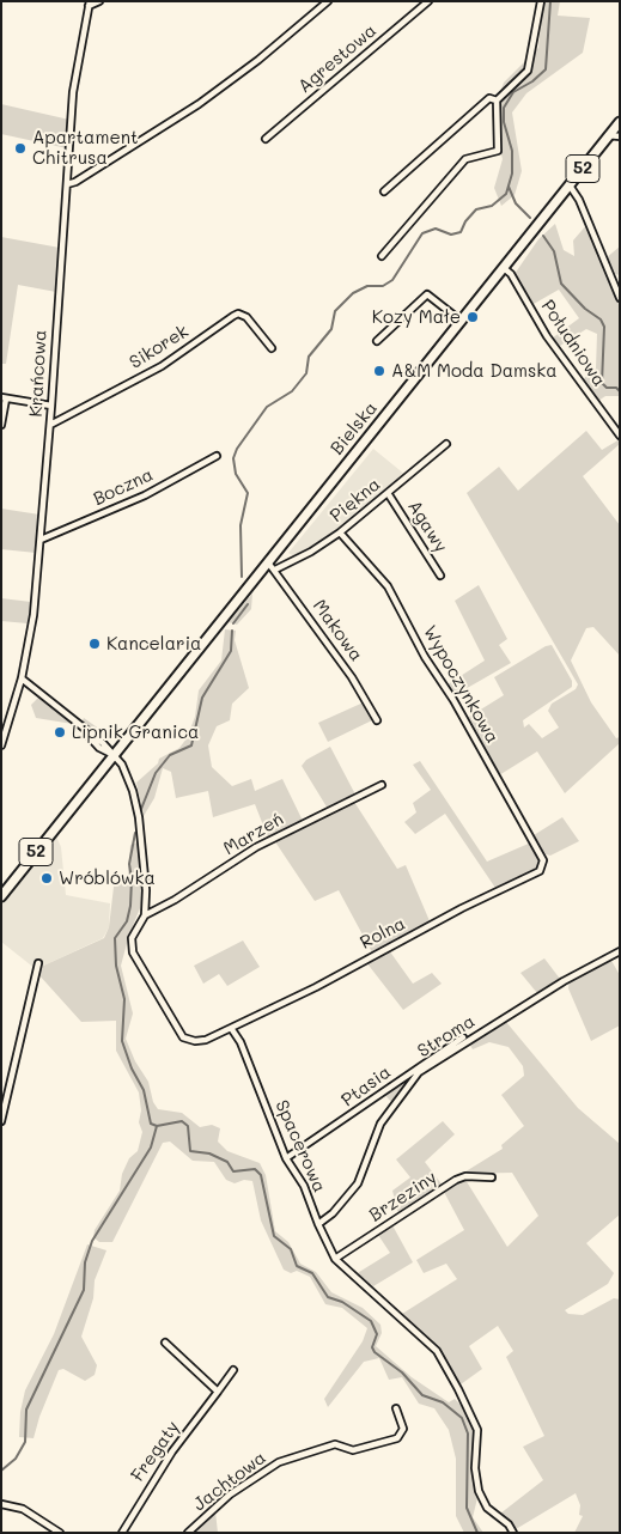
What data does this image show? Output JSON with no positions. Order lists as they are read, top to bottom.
{
  "streets": {
    "main road": ["52", "Bielska"],
    "street": [
      "Agrestowa",
      "Południowa",
      "Sikorek",
      "Krańcowa",
      "Boczna",
      "Piękna",
      "Agawy",
      "Makowa",
      "Wypoczynkowa",
      "Marzeń",
      "Rolna",
      "Stroma",
      "Ptasia",
      "Spacerowa",
      "Brzeziny",
      "Fregaty",
      "Jachtowa"
    ]
  },
  "crossings": [
    ["52", "Bielska"],
    ["Południowa", "Bielska"],
    ["Sikorek", "Krańcowa"],
    ["Krańcowa", "Boczna"],
    ["Bielska", "Makowa"],
    ["Piękna", "Agawy"],
    ["Piękna", "Makowa"],
    ["Piękna", "Wypoczynkowa"],
    ["Wypoczynkowa", "Rolna"],
    ["Rolna", "Spacerowa"],
    ["Stroma", "Spacerowa"],
    ["Ptasia", "Spacerowa"],
    ["Spacerowa", "Brzeziny"]
  ],
  "places": [
    "Apartament Chitrusa",
    "Kozy Małe",
    "A&M Moda Damska",
    "Kancelaria",
    "Lipnik Granica",
    "Wróblówka"
  ]
}
